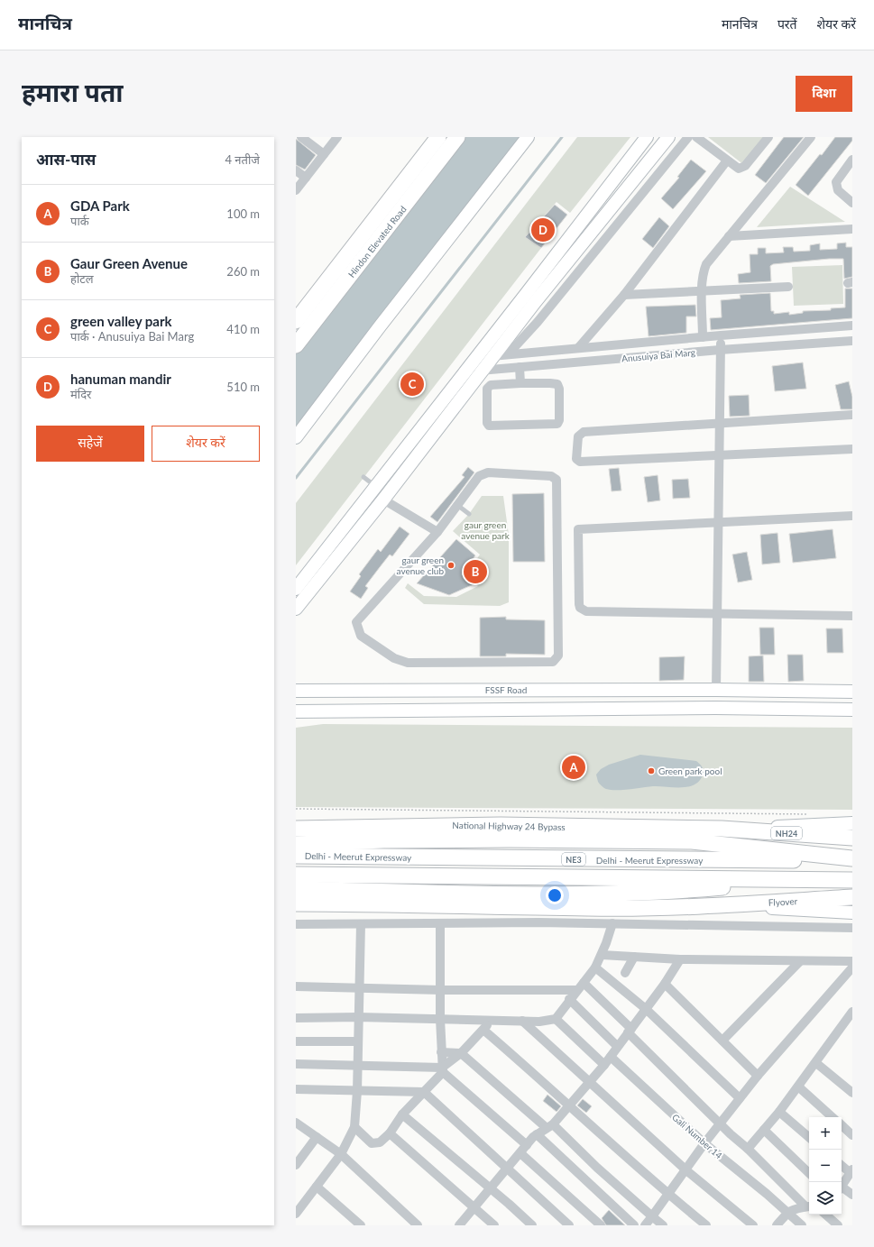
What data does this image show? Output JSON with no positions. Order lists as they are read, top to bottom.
{
  "streets": {
    "highway": [
      "Hindon Elevated Road",
      "National Highway 24 Bypass",
      "NH24",
      "Delhi - Meerut Expressway",
      "NE3",
      "Flyover"
    ],
    "street": ["Anusuiya Bai Marg", "FSSF Road", "Gali Number 14"]
  },
  "crossings": [
    ["National Highway 24 Bypass", "NH24"]
  ],
  "parks": ["gaur green avenue park"],
  "places": ["gaur green avenue club", "Green park pool"],
  "page": {
    "header": "मानचित्र",
    "nav": ["मानचित्र", "परतें", "शेयर करें"],
    "buttons": [
      "दिशा",
      ["सहेजें", "शेयर करें"]
    ],
    "title": "हमारा पता",
    "heading": ["आस-पास", "4 नतीजे"],
    "list": [
      {
        "mark": "A",
        "name": "GDA Park",
        "note": "पार्क",
        "value": "100 m"
      },
      {
        "mark": "B",
        "name": "Gaur Green Avenue",
        "note": "होटल",
        "value": "260 m"
      },
      {
        "mark": "C",
        "name": "green valley park",
        "note": "पार्क · Anusuiya Bai Marg",
        "value": "410 m"
      },
      {
        "mark": "D",
        "name": "hanuman mandir",
        "note": "मंदिर",
        "value": "510 m"
      }
    ],
    "pins": [
      "D",
      "C",
      "B",
      "A"
    ],
    "map_buttons": ["+", "−"]
  }
}
